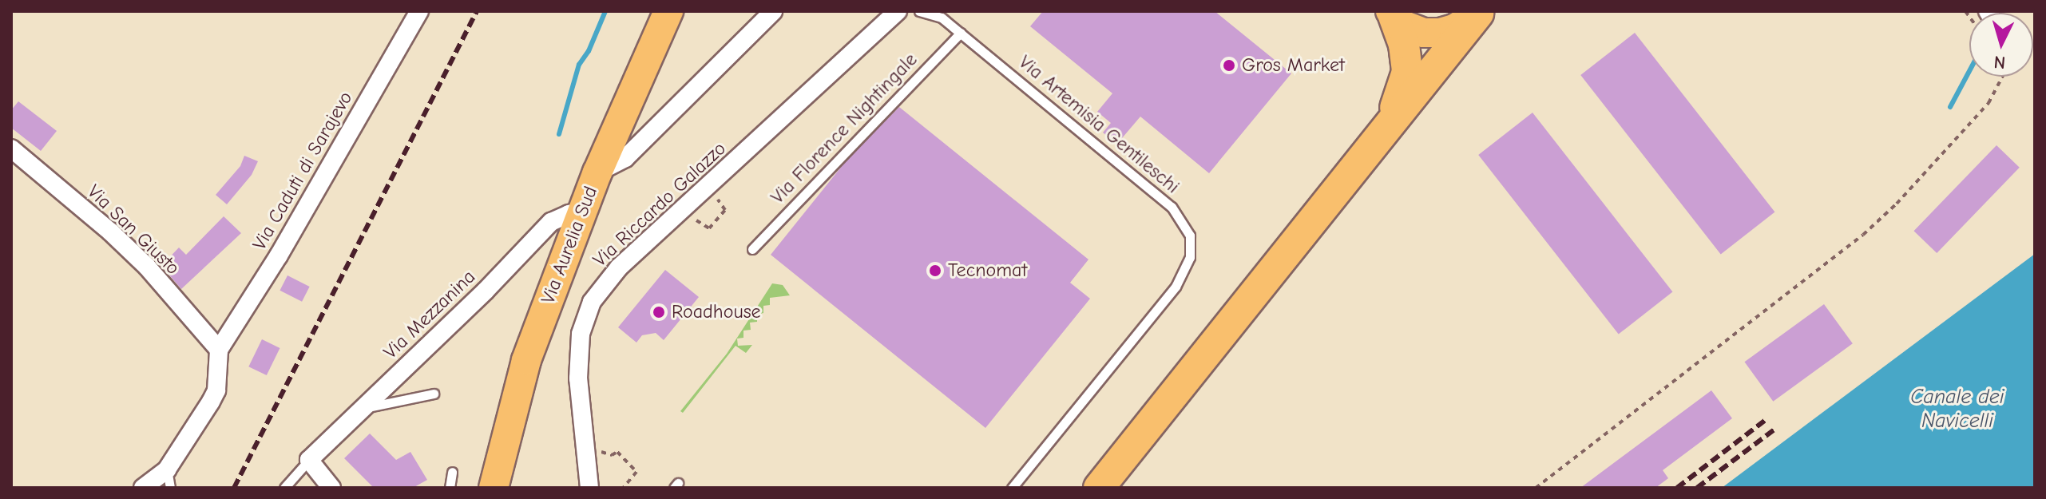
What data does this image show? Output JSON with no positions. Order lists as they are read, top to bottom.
{
  "streets": {
    "main road": ["Via Aurelia Sud"],
    "street": [
      "Via Caduti di Sarajevo",
      "Via Riccardo Galazzo",
      "Via San Giusto",
      "Via Mezzanina"
    ],
    "lane": ["Via Artemisia Gentileschi", "Via Florence Nightingale"]
  },
  "crossings": [
    ["Via Artemisia Gentileschi", "Via Florence Nightingale"],
    ["Via Caduti di Sarajevo", "Via San Giusto"],
    ["Via Aurelia Sud", "Via Mezzanina"]
  ],
  "water": ["Canale dei Navicelli"],
  "places": ["Gros Market", "Tecnomat", "Roadhouse"],
  "north": "bottom"
}
